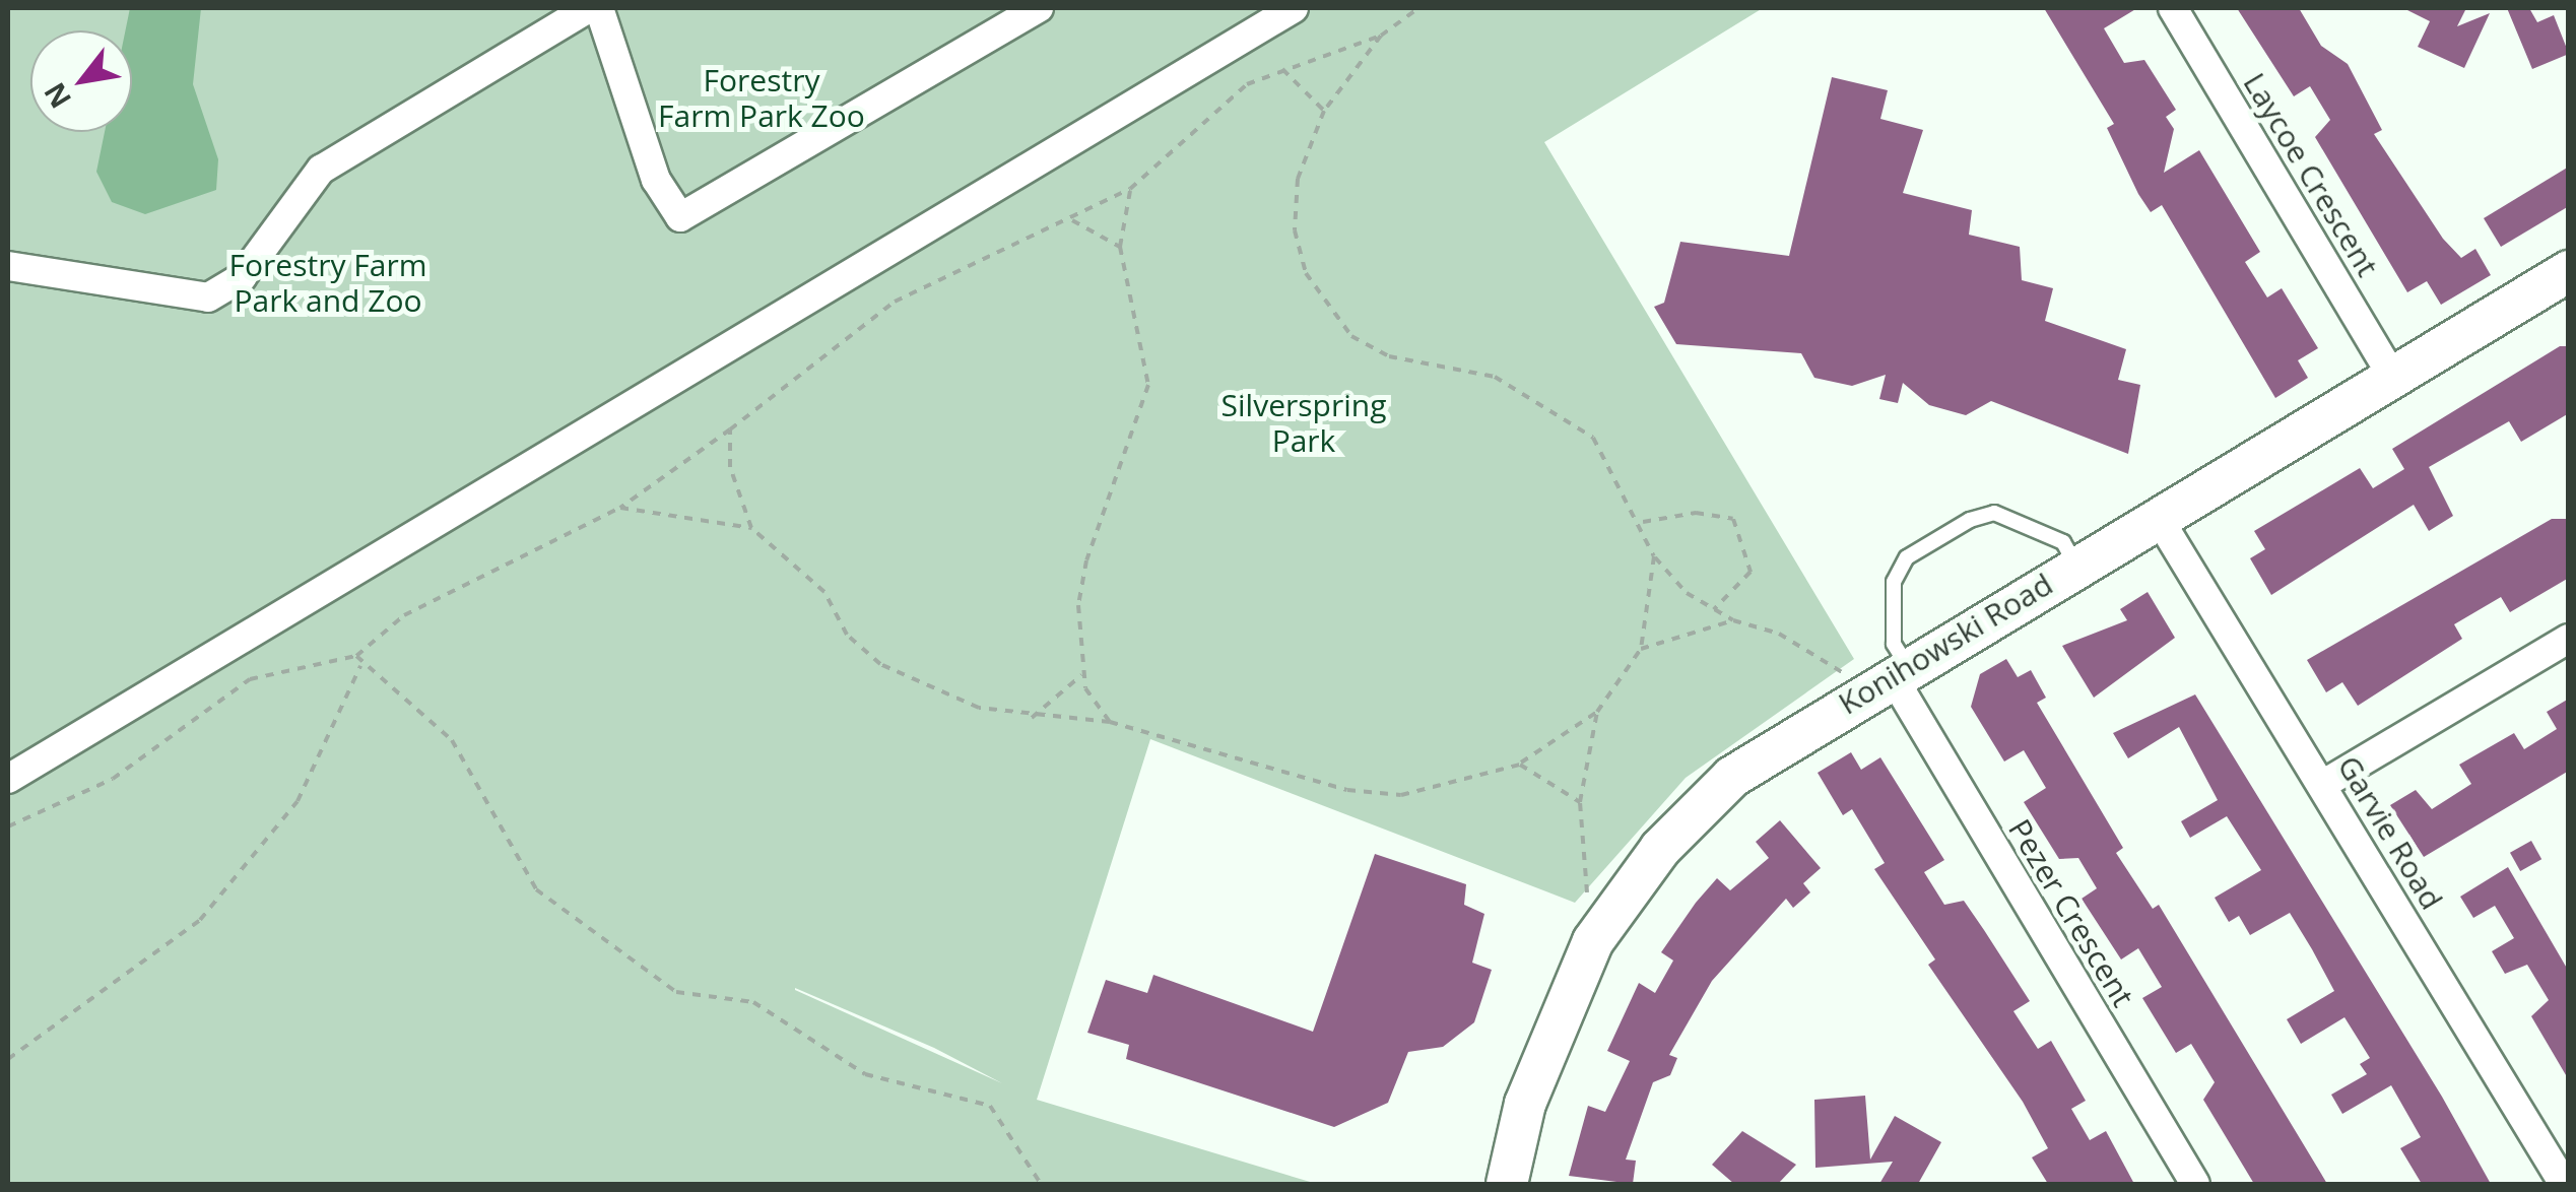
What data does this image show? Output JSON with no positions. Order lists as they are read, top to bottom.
{
  "streets": {
    "street": [
      "Laycoe Crescent",
      "Konihowski Road",
      "Garvie Road",
      "Pezer Crescent"
    ]
  },
  "crossings": [
    ["Laycoe Crescent", "Konihowski Road"],
    ["Konihowski Road", "Garvie Road"],
    ["Konihowski Road", "Pezer Crescent"]
  ],
  "parks": ["Forestry Farm Park Zoo", "Forestry Farm Park and Zoo", "Silverspring Park"],
  "north": "bottom left"
}
